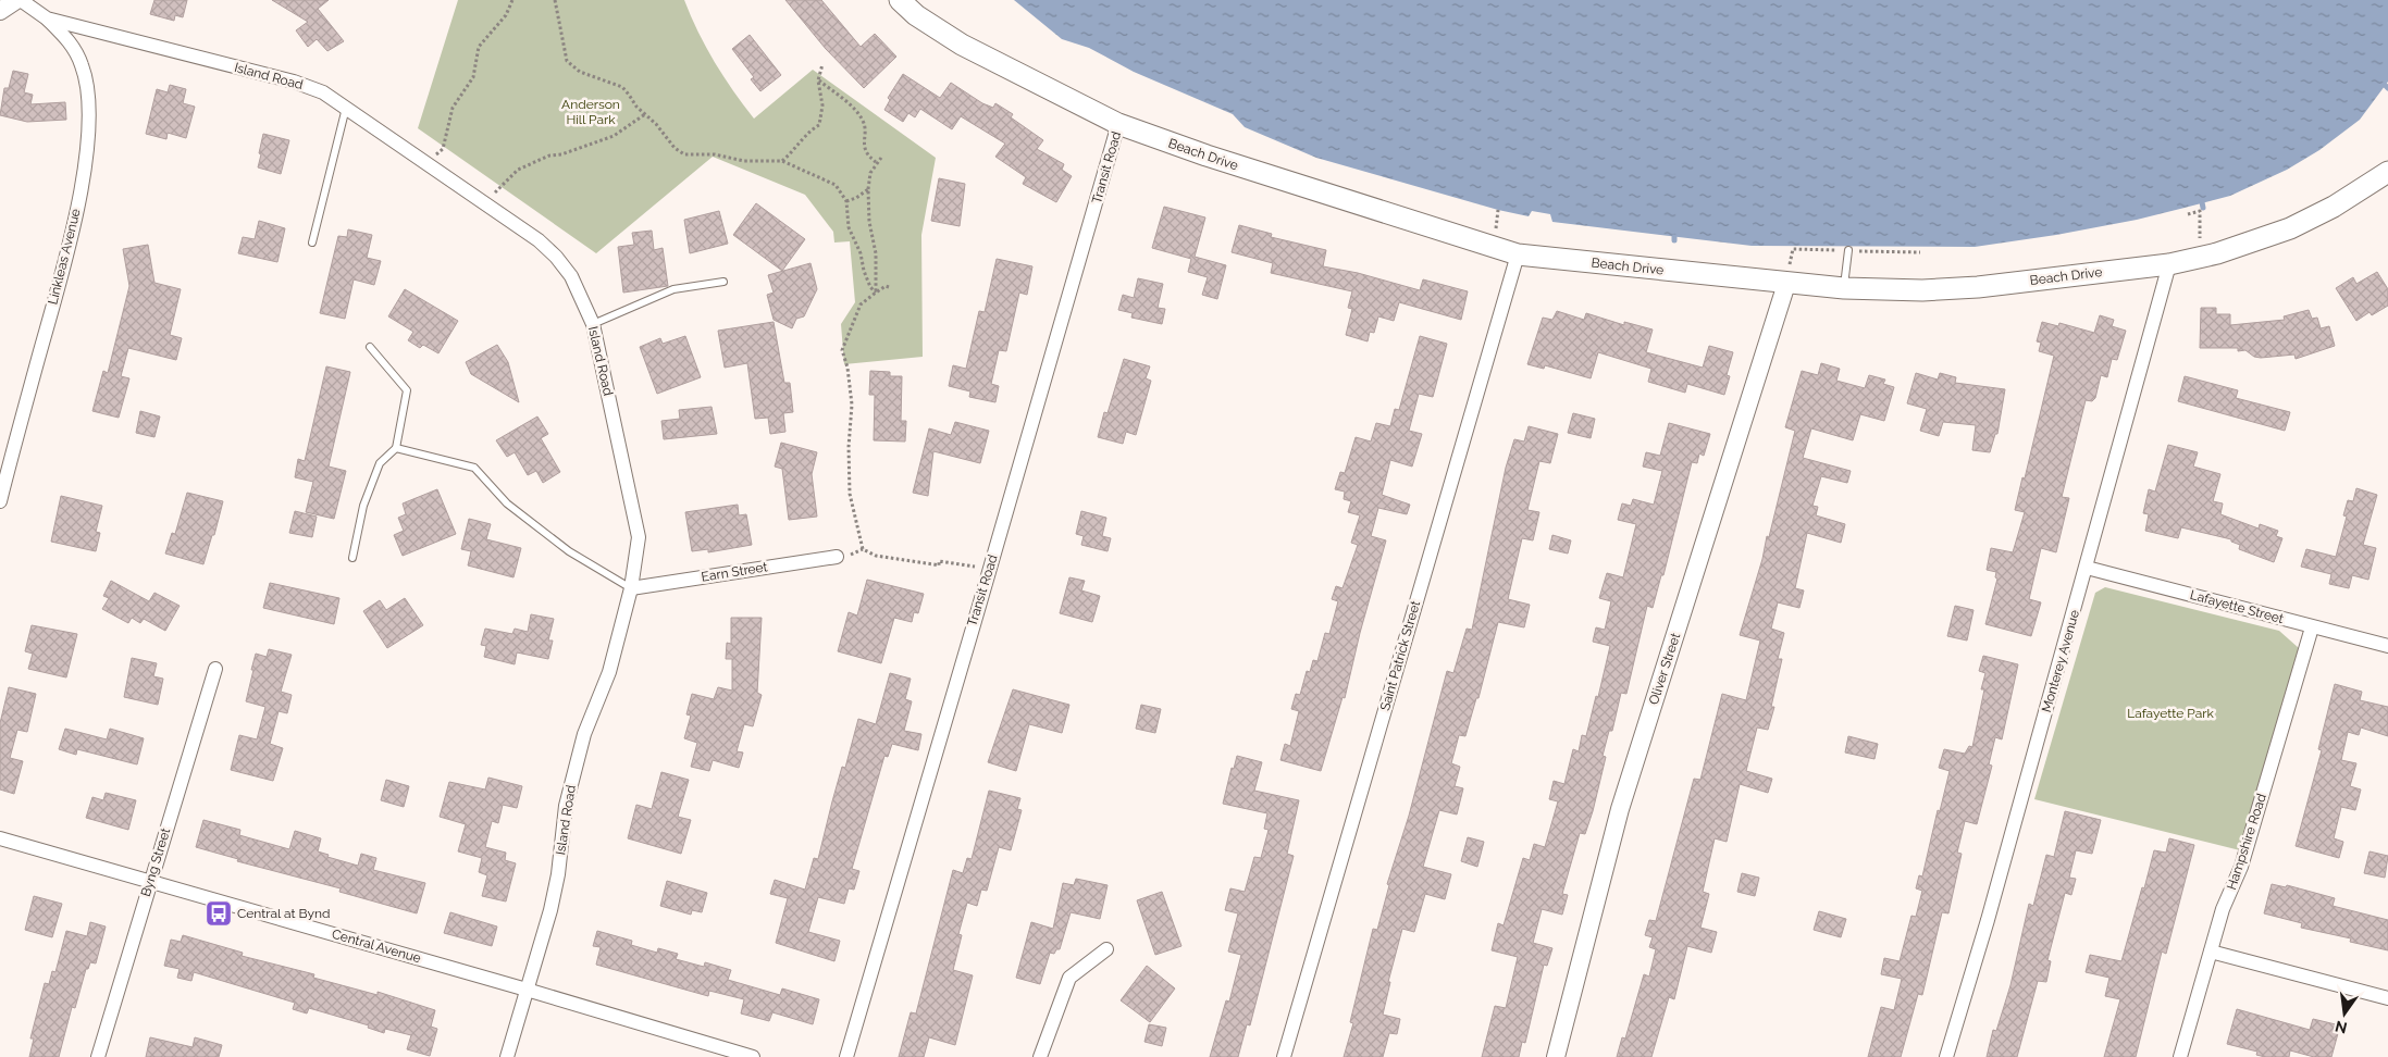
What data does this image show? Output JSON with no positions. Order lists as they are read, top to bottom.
{
  "streets": {
    "main road": ["Beach Drive"],
    "street": [
      "Island Road",
      "Transit Road",
      "Linkleas Avenue",
      "Earn Street",
      "Lafayette Street",
      "Saint Patrick Street",
      "Monterey Avenue",
      "Oliver Street",
      "Hampshire Road",
      "Byng Street",
      "Central Avenue"
    ]
  },
  "crossings": [
    ["Island Road", "Linkleas Avenue"],
    ["Island Road", "Earn Street"],
    ["Island Road", "Central Avenue"],
    ["Beach Drive", "Transit Road"],
    ["Beach Drive", "Saint Patrick Street"],
    ["Beach Drive", "Monterey Avenue"],
    ["Beach Drive", "Oliver Street"],
    ["Lafayette Street", "Monterey Avenue"],
    ["Lafayette Street", "Hampshire Road"],
    ["Byng Street", "Central Avenue"]
  ],
  "parks": ["Anderson Hill Park", "Lafayette Park"],
  "places": {
    "bus stop": ["Central at Bynd"]
  },
  "north": "bottom"
}
